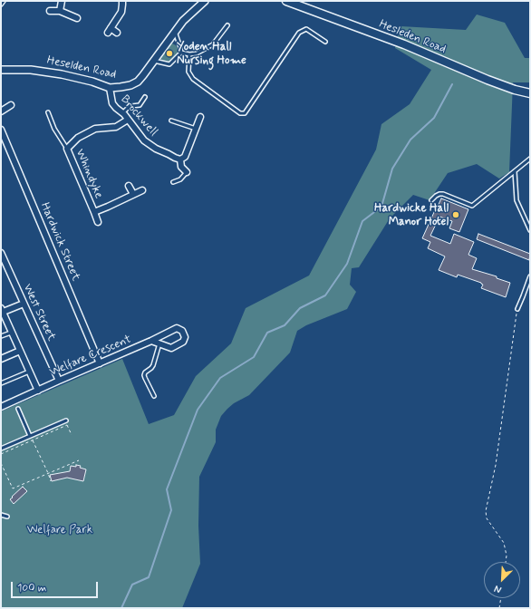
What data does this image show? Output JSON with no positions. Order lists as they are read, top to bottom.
{
  "streets": {
    "main road": ["Hesleden Road"],
    "street": [
      "Heselden Road",
      "Brockwell",
      "Whindyke",
      "Hardwick Street",
      "West Street",
      "Welfare Crescent"
    ]
  },
  "crossings": [
    ["Heselden Road", "Brockwell"],
    ["Brockwell", "Whindyke"],
    ["Hardwick Street", "Welfare Crescent"],
    ["West Street", "Welfare Crescent"]
  ],
  "parks": ["Welfare Park"],
  "places": ["Yoden Hall Nursing Home", "Hardwicke Hall Manor Hotel"],
  "scale_bar": "100 m",
  "north": "bottom left"
}
